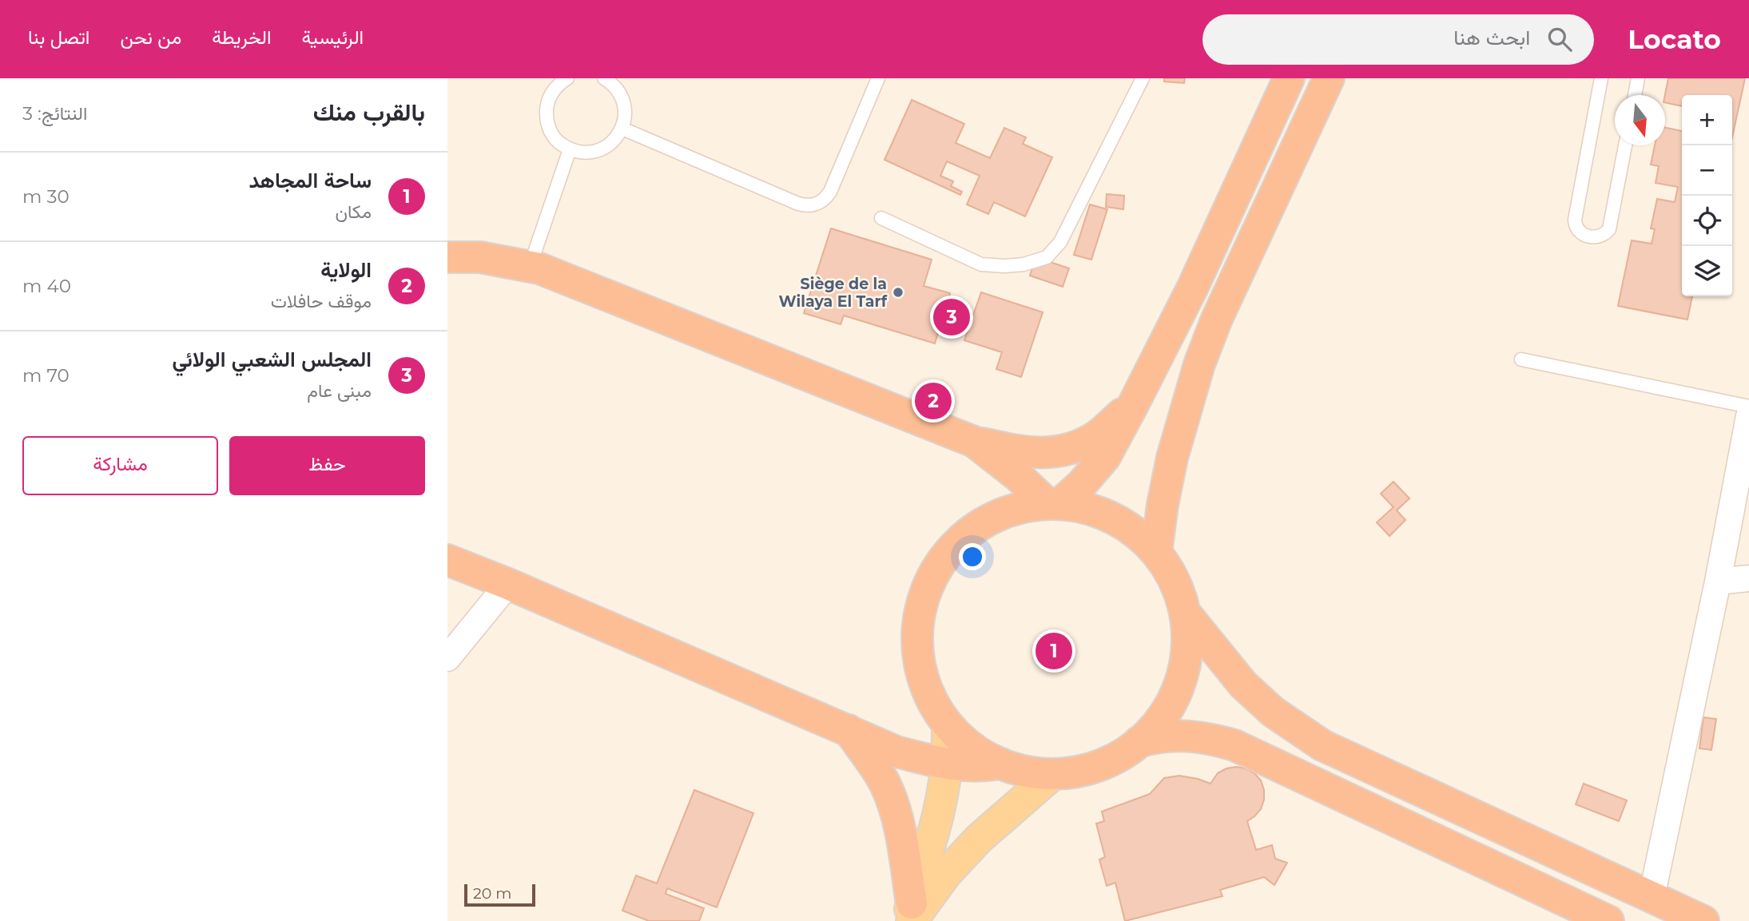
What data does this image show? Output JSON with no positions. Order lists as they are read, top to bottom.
{
  "places": ["Siège de la Wilaya El Tarf"],
  "scale_bar": "20 m",
  "north": "bottom",
  "page": {
    "header": "Locato",
    "search": "ابحث هنا",
    "nav": [
      "الرئيسية",
      "الخريطة",
      "من نحن",
      "اتصل بنا"
    ],
    "heading": ["بالقرب منك", "النتائج: 3"],
    "map_buttons": ["+", "−"],
    "list": [
      {
        "mark": "1",
        "name": "ساحة المجاهد",
        "note": "مكان",
        "value": "30 m"
      },
      {
        "mark": "2",
        "name": "الولاية",
        "note": "موقف حافلات",
        "value": "40 m"
      },
      {
        "mark": "3",
        "name": "المجلس الشعبي الولائي",
        "note": "مبنى عام",
        "value": "70 m"
      }
    ],
    "pins": ["3", "2", "1"],
    "buttons": ["حفظ", "مشاركة"],
    "scale": "20 m"
  }
}
